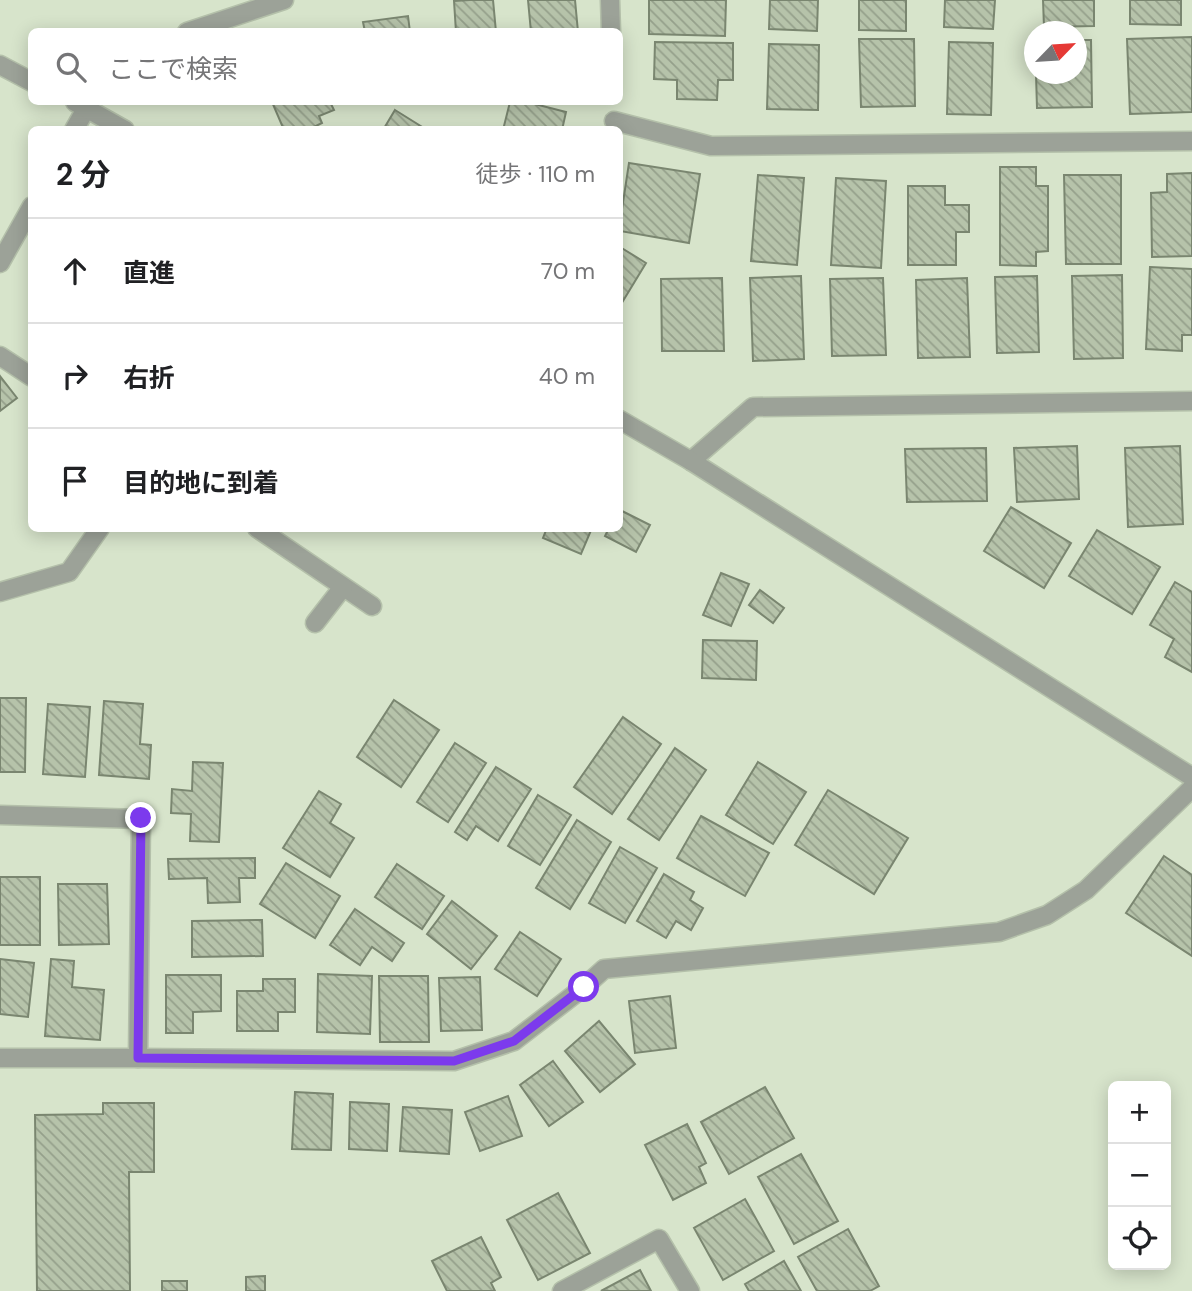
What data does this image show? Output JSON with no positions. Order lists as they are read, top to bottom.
{
  "north": "top right",
  "page": {
    "search": "ここで検索",
    "heading": ["2 分", "徒歩 · 110 m"],
    "list": [
      ["直進", "70 m"],
      ["右折", "40 m"],
      "目的地に到着"
    ],
    "map_buttons": ["+", "−"]
  }
}
